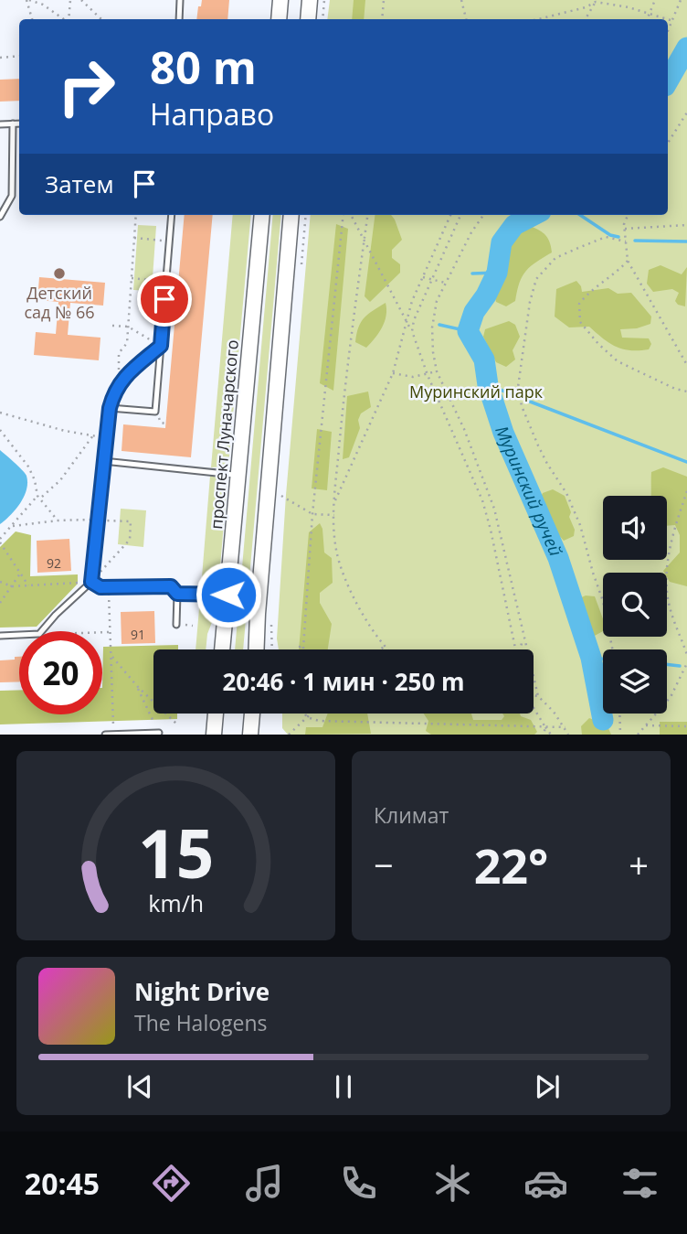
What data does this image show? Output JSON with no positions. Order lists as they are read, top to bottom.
{
  "streets": {
    "main road": ["проспект Луначарского"]
  },
  "water": ["Муринский ручей"],
  "parks": ["Муринский парк"],
  "places": ["Детский сад № 66"],
  "house_numbers": ["92", "91"],
  "page": {
    "turn": ["80 m", "Направо"],
    "then": "Затем",
    "limit": "20",
    "trip": "20:46 · 1 мин · 250 m",
    "tile": "Климат",
    "heat": ["−", "22°", "+"],
    "song": ["Night Drive", "The Halogens"],
    "tabs": "20:45",
    "gauge": ["15", "km/h"]
  }
}
